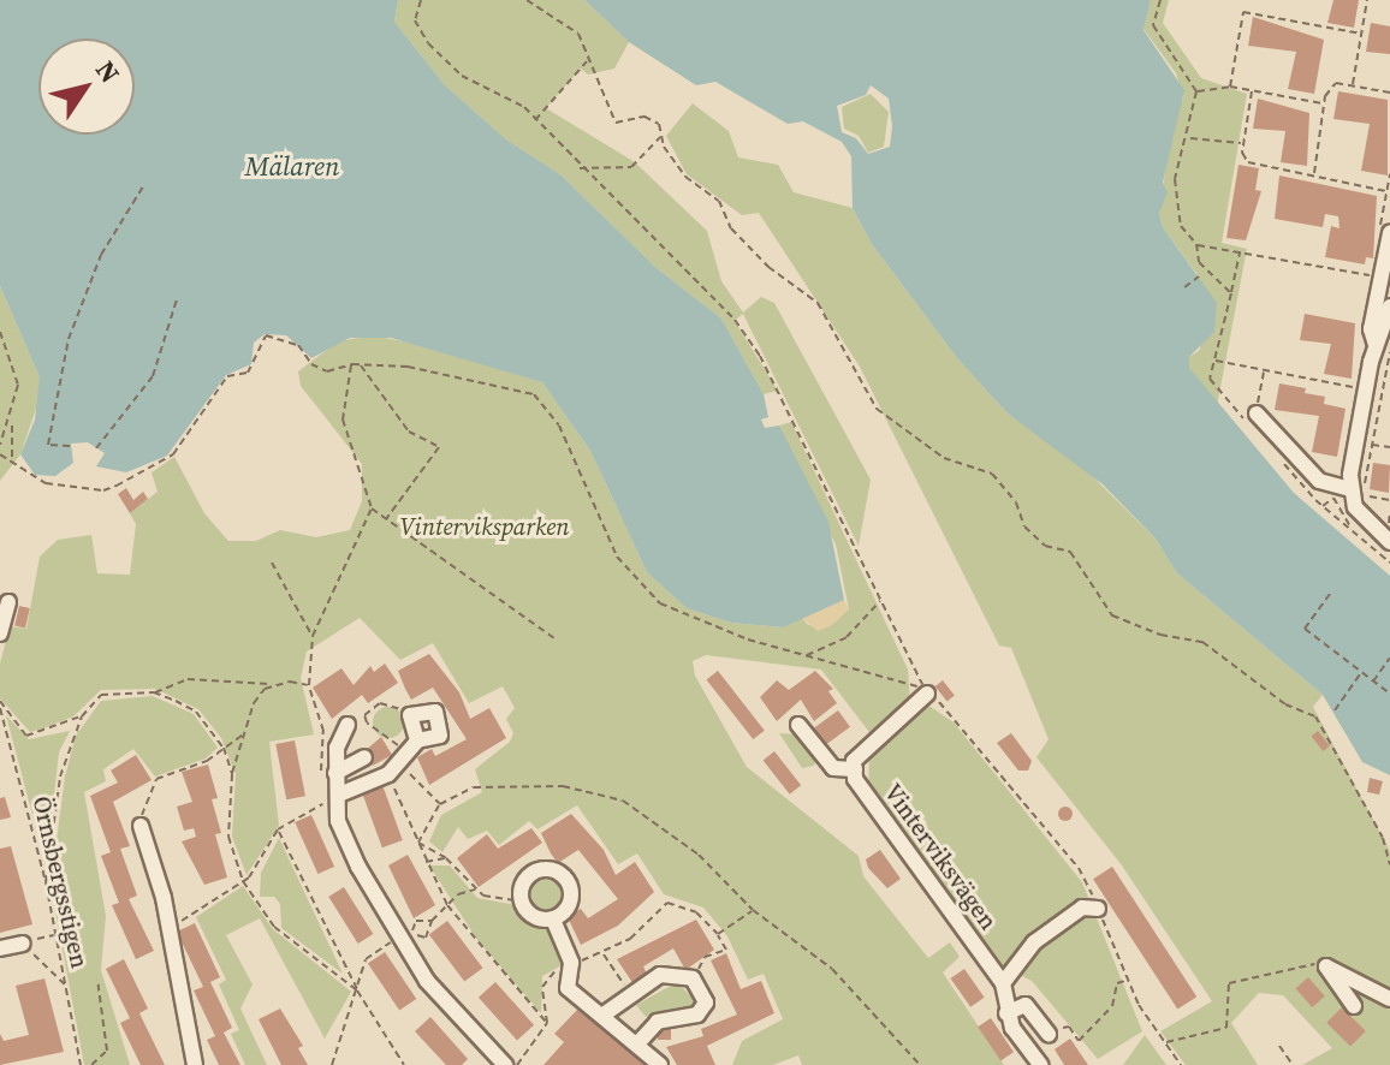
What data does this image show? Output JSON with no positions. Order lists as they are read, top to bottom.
{
  "streets": {
    "street": ["Vinterviksvägen"],
    "path": ["Örnsbergsstigen"]
  },
  "water": ["Mälaren"],
  "parks": ["Vinterviksparken"],
  "north": "top right"
}
